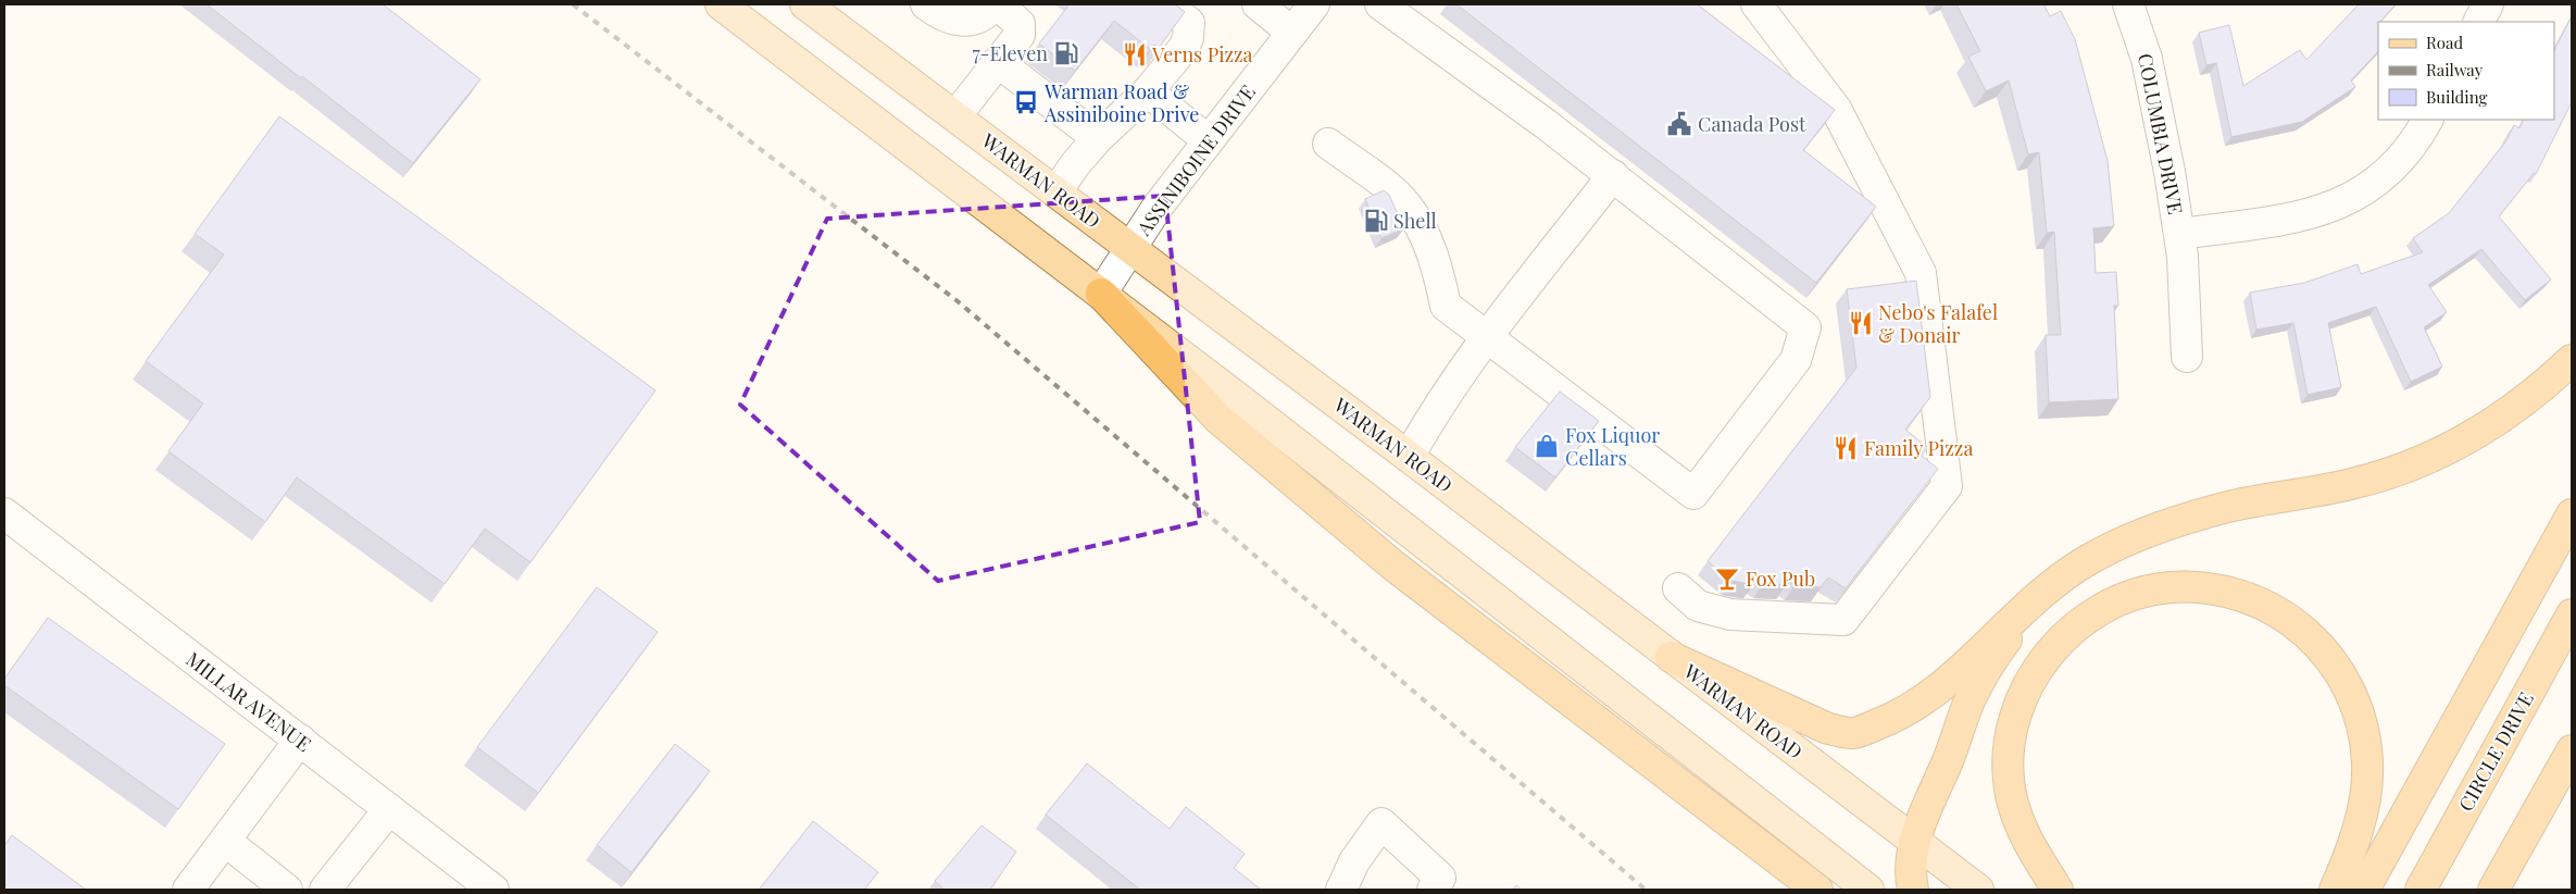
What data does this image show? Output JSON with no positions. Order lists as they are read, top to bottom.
{
  "streets": {
    "highway": ["CIRCLE DRIVE"],
    "main road": ["WARMAN ROAD"],
    "street": ["COLUMBIA DRIVE", "ASSINIBOINE DRIVE", "MILLAR AVENUE"]
  },
  "crossings": [
    ["ASSINIBOINE DRIVE", "WARMAN ROAD"]
  ],
  "places": {
    "fuel station": ["7-Eleven", "Shell"],
    "restaurant": ["Verns Pizza", "Nebo's Falafel & Donair", "Family Pizza"],
    "bus stop": ["Warman Road & Assiniboine Drive"],
    "public building": ["Canada Post"],
    "shop": ["Fox Liquor Cellars"],
    "bar": ["Fox Pub"]
  },
  "legend": ["Road", "Railway", "Building"]
}
